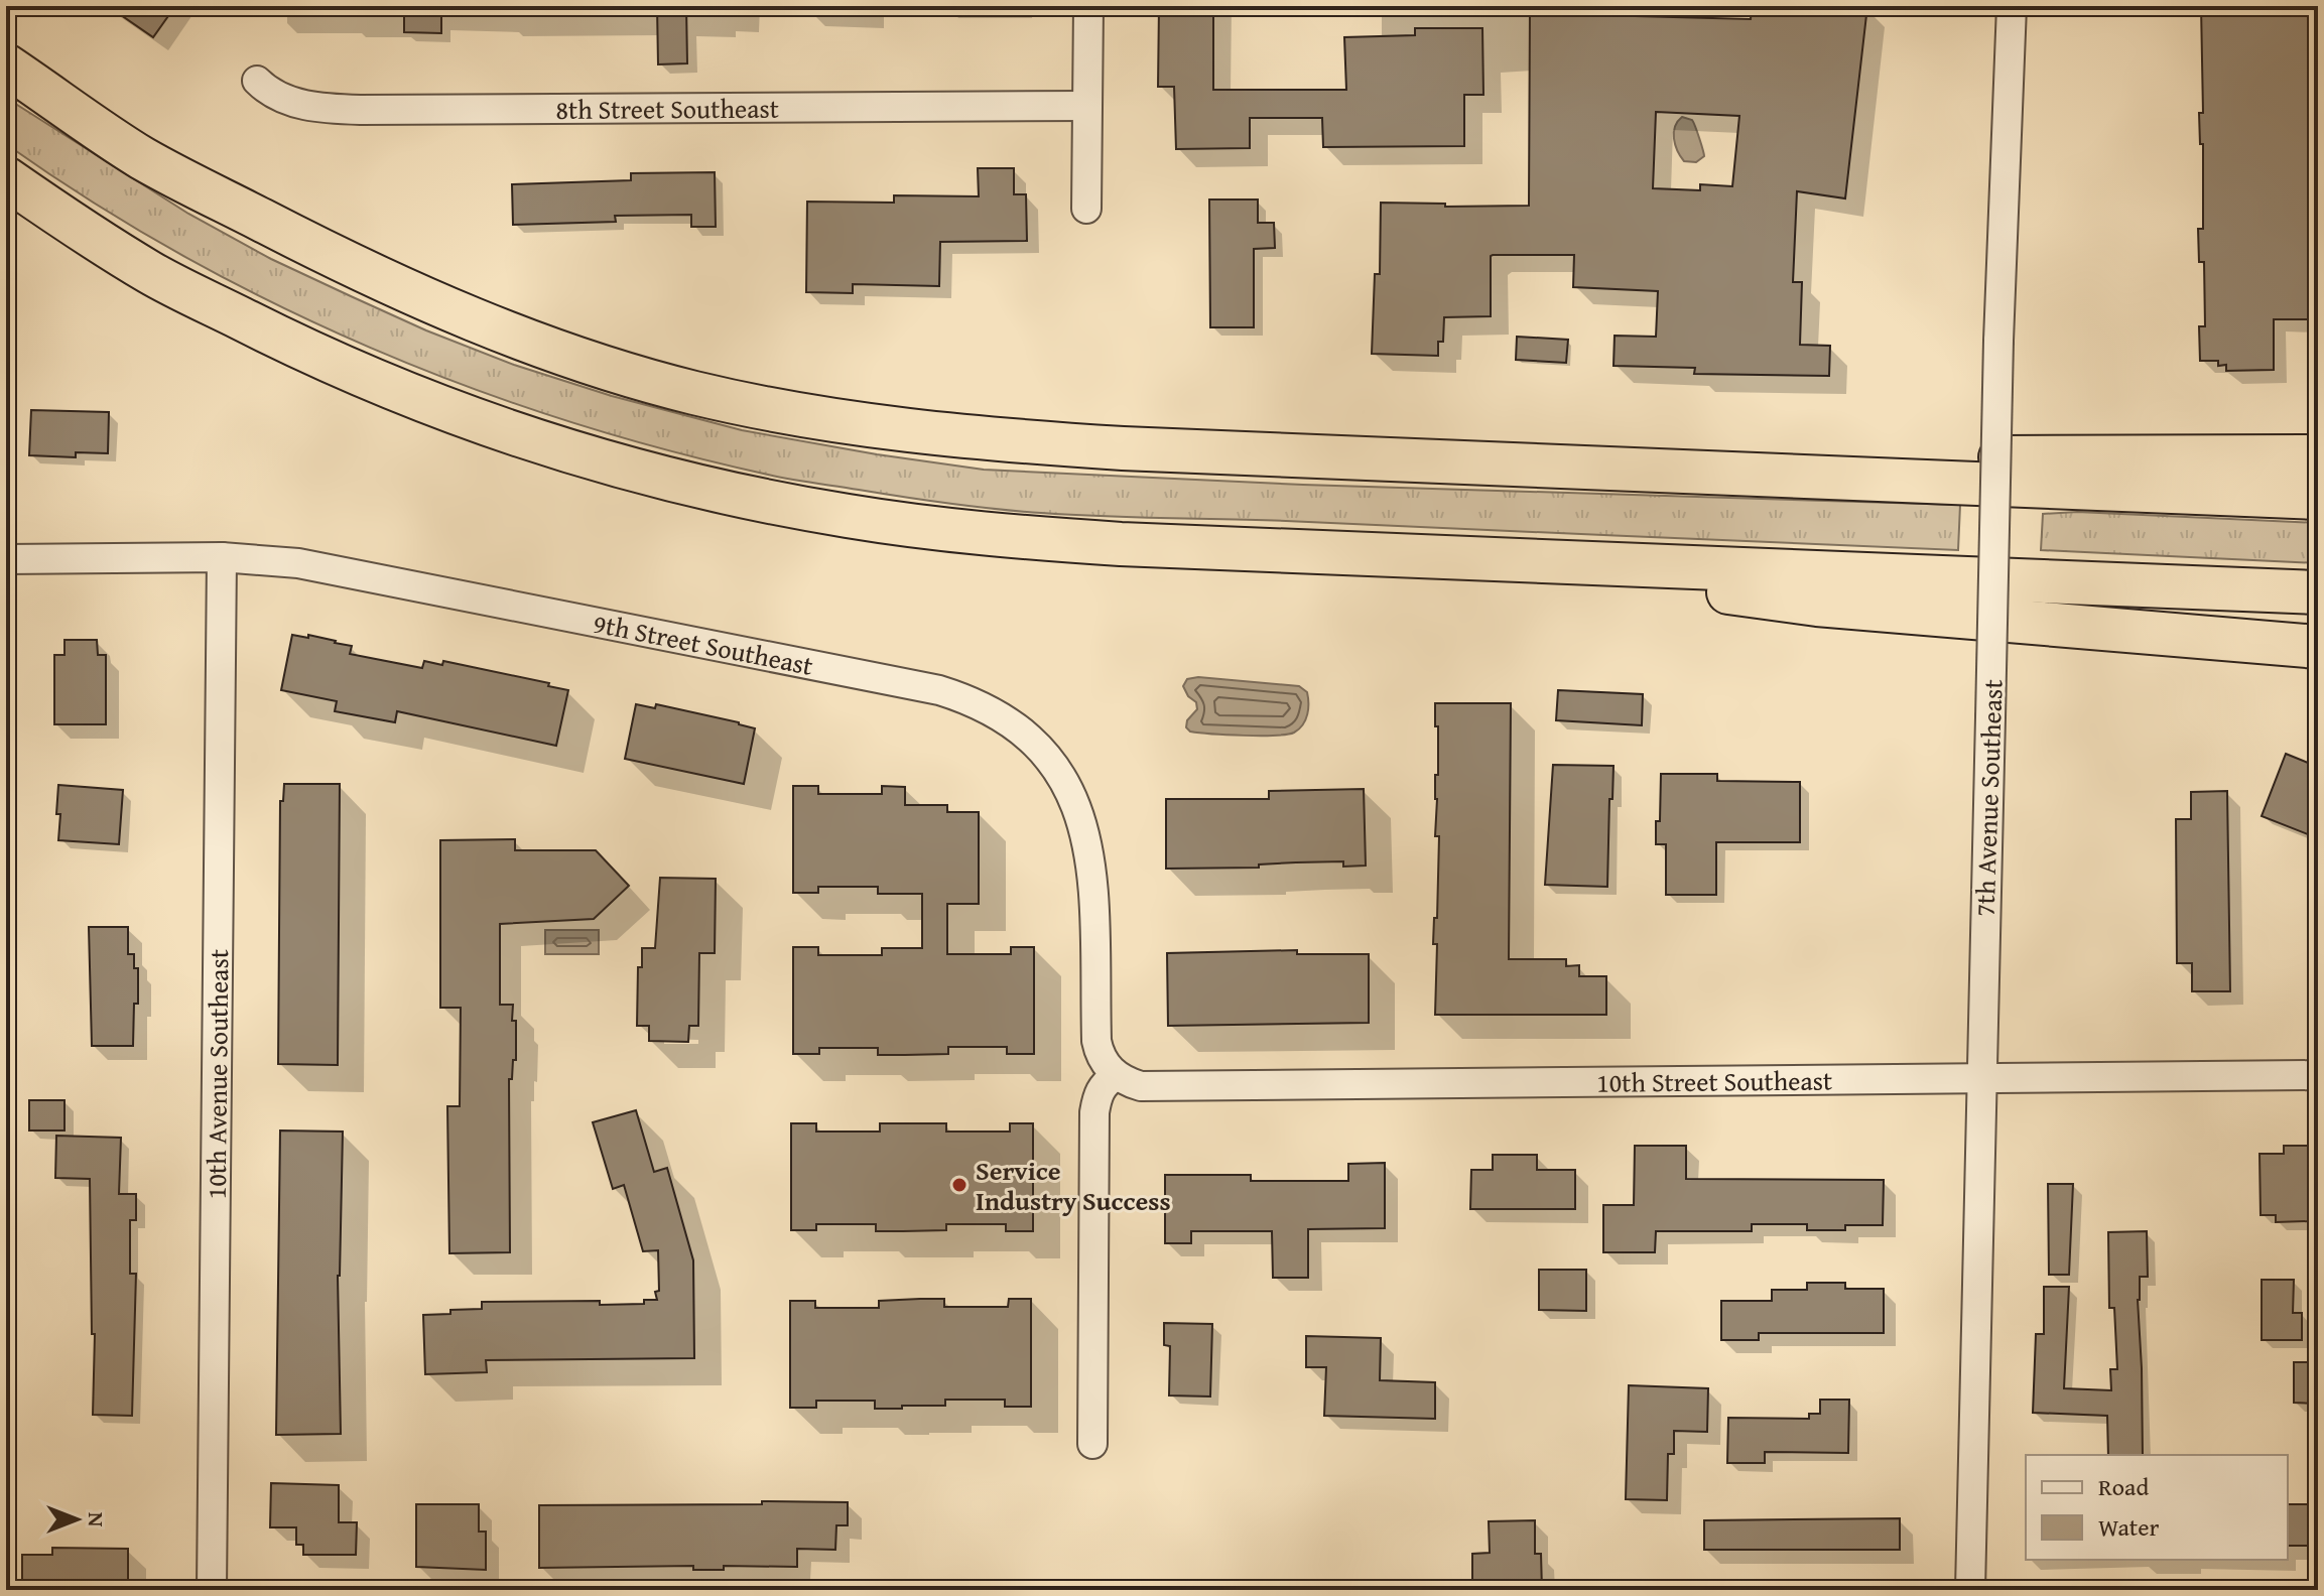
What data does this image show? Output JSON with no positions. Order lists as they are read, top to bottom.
{
  "streets": {
    "street": [
      "8th Street Southeast",
      "9th Street Southeast",
      "7th Avenue Southeast",
      "10th Avenue Southeast",
      "10th Street Southeast"
    ]
  },
  "crossings": [
    ["9th Street Southeast", "10th Avenue Southeast"],
    ["9th Street Southeast", "10th Street Southeast"],
    ["7th Avenue Southeast", "10th Street Southeast"]
  ],
  "places": ["Service Industry Success"],
  "legend": ["Road", "Water"],
  "north": "right"
}
